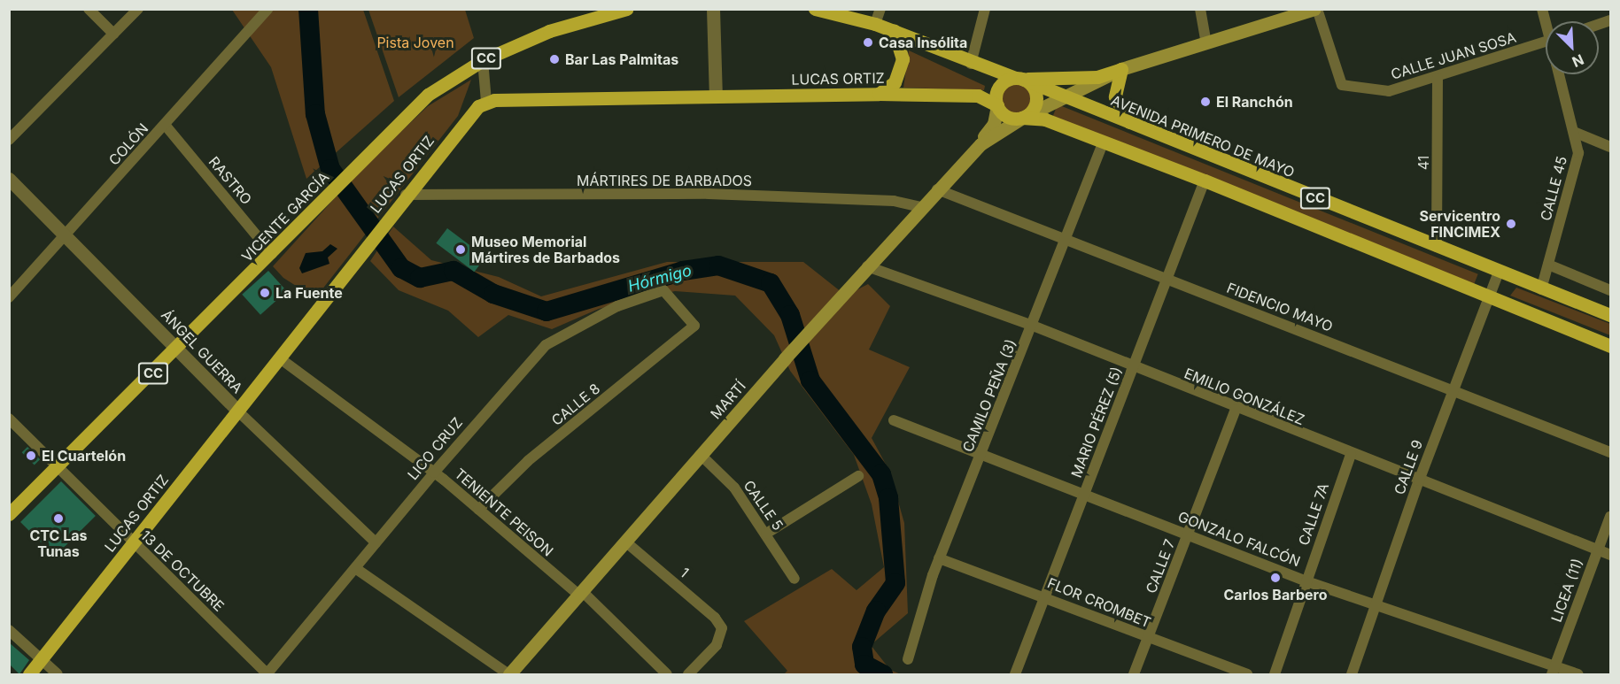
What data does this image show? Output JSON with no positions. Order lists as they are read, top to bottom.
{
  "streets": {
    "main road": [
      "CC",
      "LUCAS ORTIZ",
      "AVENIDA PRIMERO DE MAYO",
      "VICENTE GARCÍA",
      "MARTÍ"
    ],
    "street": [
      "CALLE JUAN SOSA",
      "COLÓN",
      "41",
      "RASTRO",
      "MÁRTIRES DE BARBADOS",
      "CALLE 45",
      "FIDENCIO MAYO",
      "ÁNGEL GUERRA",
      "CAMILO PEÑA (3)",
      "EMILIO GONZÁLEZ",
      "CALLE 8",
      "MARIO PÉREZ (5)",
      "LICO CRUZ",
      "CALLE 9",
      "CALLE 5",
      "TENIENTE PEISON",
      "CALLE 7A",
      "GONZALO FALCÓN",
      "CALLE 7",
      "13 DE OCTUBRE",
      "1",
      "LICEA (11)",
      "FLOR CROMBET"
    ]
  },
  "crossings": [
    ["CALLE JUAN SOSA", "41"],
    ["CALLE JUAN SOSA", "MARTÍ"],
    ["CC", "LUCAS ORTIZ"],
    ["CC", "AVENIDA PRIMERO DE MAYO"],
    ["CC", "MARTÍ"],
    ["LUCAS ORTIZ", "AVENIDA PRIMERO DE MAYO"],
    ["LUCAS ORTIZ", "MÁRTIRES DE BARBADOS"],
    ["LUCAS ORTIZ", "ÁNGEL GUERRA"],
    ["LUCAS ORTIZ", "MARTÍ"],
    ["LUCAS ORTIZ", "TENIENTE PEISON"],
    ["LUCAS ORTIZ", "13 DE OCTUBRE"],
    ["AVENIDA PRIMERO DE MAYO", "41"],
    ["AVENIDA PRIMERO DE MAYO", "CALLE 45"],
    ["AVENIDA PRIMERO DE MAYO", "MARTÍ"],
    ["AVENIDA PRIMERO DE MAYO", "CALLE 9"],
    ["COLÓN", "RASTRO"],
    ["COLÓN", "ÁNGEL GUERRA"],
    ["RASTRO", "VICENTE GARCÍA"],
    ["MÁRTIRES DE BARBADOS", "MARTÍ"],
    ["VICENTE GARCÍA", "ÁNGEL GUERRA"],
    ["VICENTE GARCÍA", "13 DE OCTUBRE"],
    ["FIDENCIO MAYO", "CAMILO PEÑA (3)"],
    ["FIDENCIO MAYO", "MARTÍ"],
    ["FIDENCIO MAYO", "MARIO PÉREZ (5)"],
    ["FIDENCIO MAYO", "CALLE 9"],
    ["ÁNGEL GUERRA", "LICO CRUZ"],
    ["CAMILO PEÑA (3)", "EMILIO GONZÁLEZ"],
    ["CAMILO PEÑA (3)", "GONZALO FALCÓN"],
    ["CAMILO PEÑA (3)", "FLOR CROMBET"],
    ["EMILIO GONZÁLEZ", "MARTÍ"],
    ["EMILIO GONZÁLEZ", "MARIO PÉREZ (5)"],
    ["EMILIO GONZÁLEZ", "CALLE 9"],
    ["EMILIO GONZÁLEZ", "CALLE 7A"],
    ["EMILIO GONZÁLEZ", "CALLE 7"],
    ["EMILIO GONZÁLEZ", "LICEA (11)"],
    ["MARTÍ", "CALLE 5"],
    ["MARTÍ", "TENIENTE PEISON"],
    ["MARTÍ", "1"],
    ["CALLE 8", "LICO CRUZ"],
    ["CALLE 8", "TENIENTE PEISON"],
    ["MARIO PÉREZ (5)", "GONZALO FALCÓN"],
    ["MARIO PÉREZ (5)", "FLOR CROMBET"],
    ["LICO CRUZ", "TENIENTE PEISON"],
    ["LICO CRUZ", "13 DE OCTUBRE"],
    ["CALLE 9", "GONZALO FALCÓN"],
    ["CALLE 7A", "GONZALO FALCÓN"],
    ["GONZALO FALCÓN", "CALLE 7"],
    ["GONZALO FALCÓN", "LICEA (11)"],
    ["CALLE 7", "FLOR CROMBET"]
  ],
  "water": ["Hórmigo"],
  "parks": ["Pista Joven"],
  "places": [
    "Casa Insólita",
    "Bar Las Palmitas",
    "El Ranchón",
    "Servicentro FINCIMEX",
    "Museo Memorial Mártires de Barbados",
    "La Fuente",
    "El Cuartelón",
    "CTC Las Tunas",
    "Carlos Barbero"
  ],
  "north": "bottom right"
}
